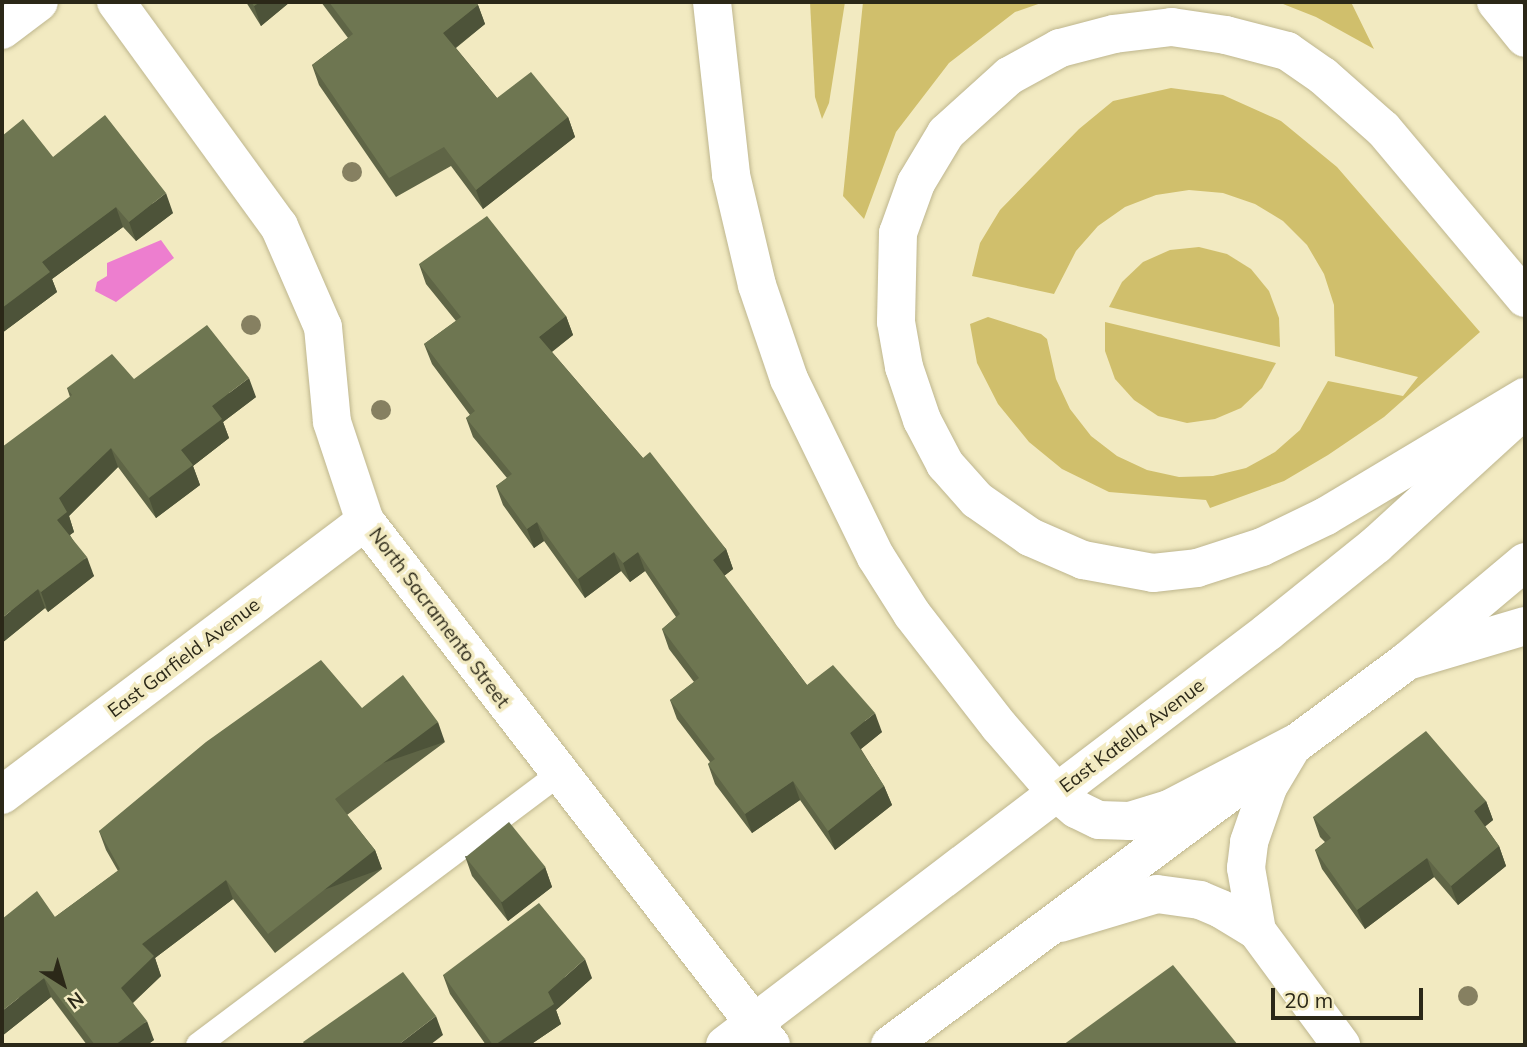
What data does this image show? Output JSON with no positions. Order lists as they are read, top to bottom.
{
  "streets": {
    "main road": ["North Sacramento Street", "East Garfield Avenue", "East Katella Avenue"]
  },
  "crossings": [
    ["North Sacramento Street", "East Garfield Avenue"],
    ["North Sacramento Street", "East Katella Avenue"]
  ],
  "scale_bar": "20 m",
  "north": "bottom right"
}
